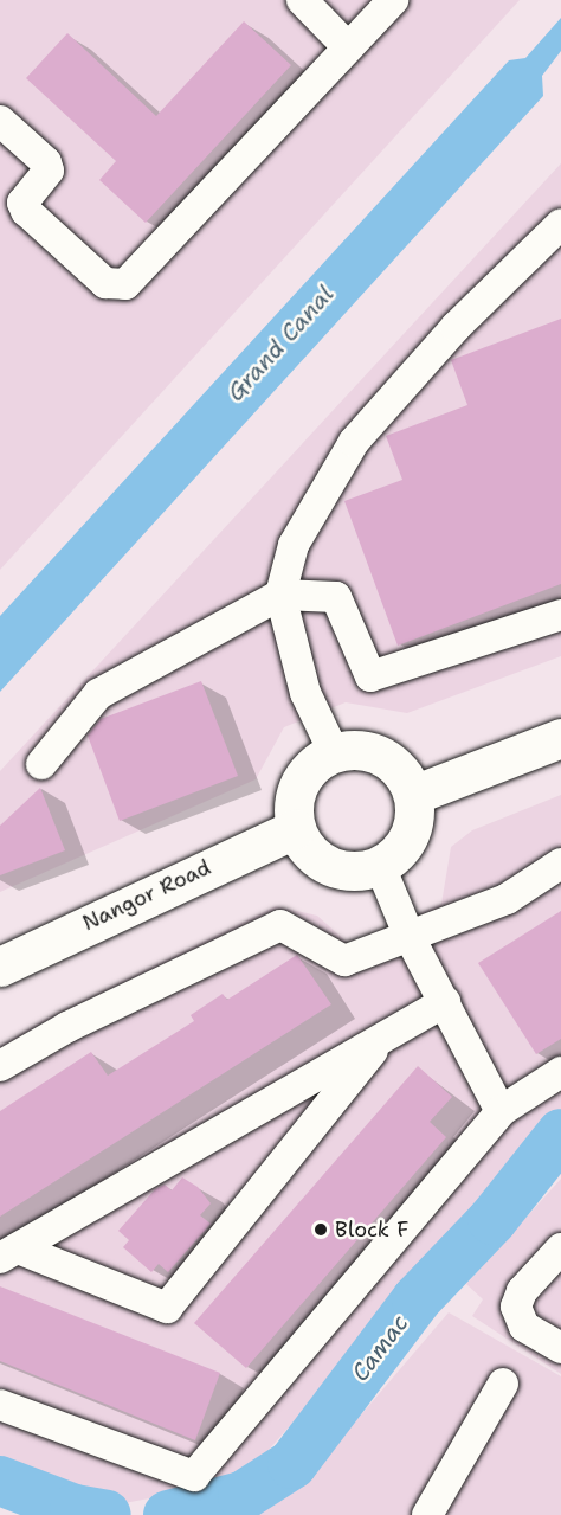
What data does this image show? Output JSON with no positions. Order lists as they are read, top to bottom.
{
  "streets": {
    "main road": ["Nangor Road"]
  },
  "water": ["Grand Canal", "Camac"],
  "places": ["Block F"]
}
